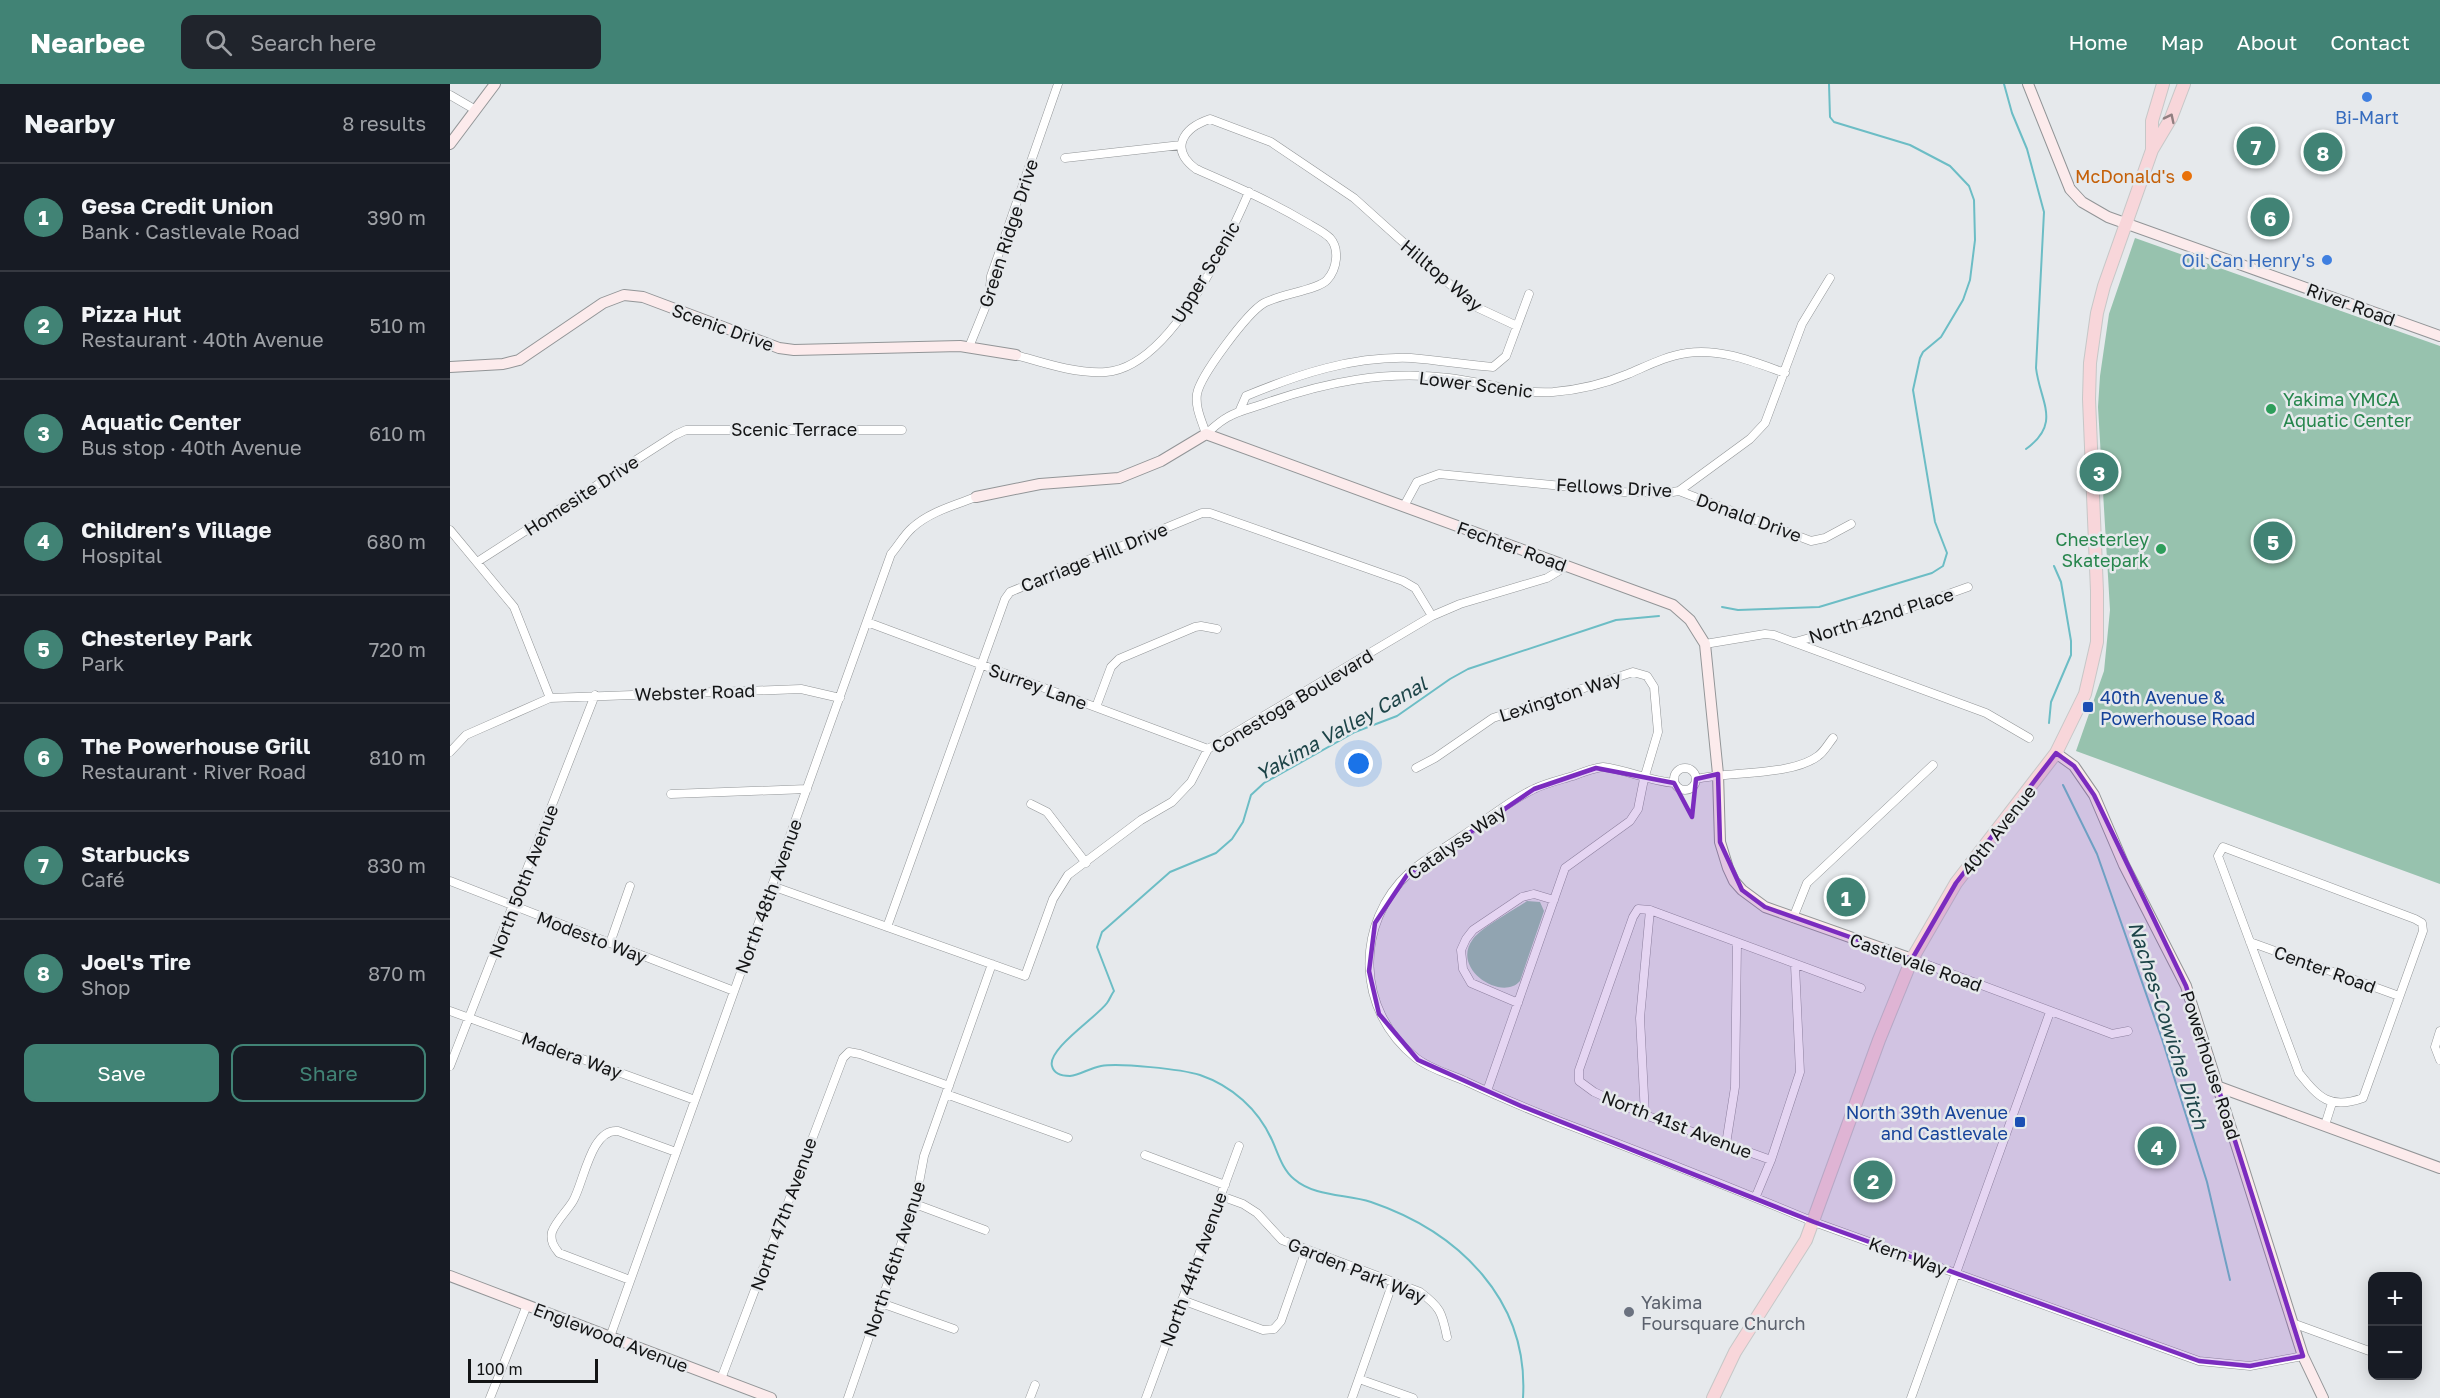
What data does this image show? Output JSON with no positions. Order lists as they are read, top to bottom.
{
  "streets": {
    "main road": ["40th Avenue"],
    "street": [
      "Green Ridge Drive",
      "Upper Scenic",
      "Hilltop Way",
      "River Road",
      "Scenic Drive",
      "Lower Scenic",
      "Scenic Terrace",
      "Fellows Drive",
      "Homesite Drive",
      "Donald Drive",
      "Fechter Road",
      "Carriage Hill Drive",
      "North 42nd Place",
      "Surrey Lane",
      "Webster Road",
      "Lexington Way",
      "Conestoga Boulevard",
      "Catalyss Way",
      "North 50th Avenue",
      "North 48th Avenue",
      "Modesto Way",
      "Castlevale Road",
      "Center Road",
      "Madera Way",
      "Powerhouse Road",
      "North 41st Avenue",
      "North 47th Avenue",
      "Kern Way",
      "North 46th Avenue",
      "North 44th Avenue",
      "Garden Park Way",
      "Englewood Avenue"
    ]
  },
  "crossings": [
    ["Green Ridge Drive", "Scenic Drive"],
    ["Upper Scenic", "Scenic Drive"],
    ["River Road", "40th Avenue"],
    ["Lower Scenic", "Fellows Drive"],
    ["Lower Scenic", "Fechter Road"],
    ["Scenic Terrace", "Homesite Drive"],
    ["Fellows Drive", "Donald Drive"],
    ["Fellows Drive", "Fechter Road"],
    ["Fechter Road", "Conestoga Boulevard"],
    ["Fechter Road", "Castlevale Road"],
    ["Carriage Hill Drive", "Surrey Lane"],
    ["Carriage Hill Drive", "Conestoga Boulevard"],
    ["Surrey Lane", "Conestoga Boulevard"],
    ["Surrey Lane", "North 48th Avenue"],
    ["Webster Road", "North 50th Avenue"],
    ["Webster Road", "North 48th Avenue"],
    ["Lexington Way", "Catalyss Way"],
    ["Conestoga Boulevard", "North 48th Avenue"],
    ["40th Avenue", "Castlevale Road"],
    ["40th Avenue", "Powerhouse Road"],
    ["40th Avenue", "Kern Way"],
    ["Catalyss Way", "Castlevale Road"],
    ["Catalyss Way", "Kern Way"],
    ["North 50th Avenue", "Modesto Way"],
    ["North 50th Avenue", "Madera Way"],
    ["North 48th Avenue", "Modesto Way"],
    ["North 48th Avenue", "Madera Way"],
    ["North 48th Avenue", "Englewood Avenue"],
    ["Powerhouse Road", "Kern Way"],
    ["North 41st Avenue", "Kern Way"],
    ["North 47th Avenue", "North 46th Avenue"],
    ["North 47th Avenue", "Englewood Avenue"],
    ["North 44th Avenue", "Garden Park Way"]
  ],
  "water": ["Yakima Valley Canal", "Naches-Cowiche Ditch"],
  "places": {
    "other": [
      "Bi-Mart",
      "McDonald's",
      "Oil Can Henry's",
      "Yakima YMCA Aquatic Center",
      "Chesterley Skatepark",
      "Yakima Foursquare Church"
    ],
    "transit": ["40th Avenue & Powerhouse Road", "North 39th Avenue and Castlevale"]
  },
  "scale_bar": "100 m",
  "page": {
    "header": "Nearbee",
    "search": "Search here",
    "nav": [
      "Home",
      "Map",
      "About",
      "Contact"
    ],
    "heading": ["Nearby", "8 results"],
    "pins": [
      "7",
      "8",
      "6",
      "3",
      "5",
      "1",
      "4",
      "2"
    ],
    "list": [
      {
        "mark": "1",
        "name": "Gesa Credit Union",
        "note": "Bank · Castlevale Road",
        "value": "390 m"
      },
      {
        "mark": "2",
        "name": "Pizza Hut",
        "note": "Restaurant · 40th Avenue",
        "value": "510 m"
      },
      {
        "mark": "3",
        "name": "Aquatic Center",
        "note": "Bus stop · 40th Avenue",
        "value": "610 m"
      },
      {
        "mark": "4",
        "name": "Children’s Village",
        "note": "Hospital",
        "value": "680 m"
      },
      {
        "mark": "5",
        "name": "Chesterley Park",
        "note": "Park",
        "value": "720 m"
      },
      {
        "mark": "6",
        "name": "The Powerhouse Grill",
        "note": "Restaurant · River Road",
        "value": "810 m"
      },
      {
        "mark": "7",
        "name": "Starbucks",
        "note": "Café",
        "value": "830 m"
      },
      {
        "mark": "8",
        "name": "Joel's Tire",
        "note": "Shop",
        "value": "870 m"
      }
    ],
    "buttons": ["Save", "Share"],
    "map_buttons": ["+", "−"],
    "scale": "100 m"
  }
}
